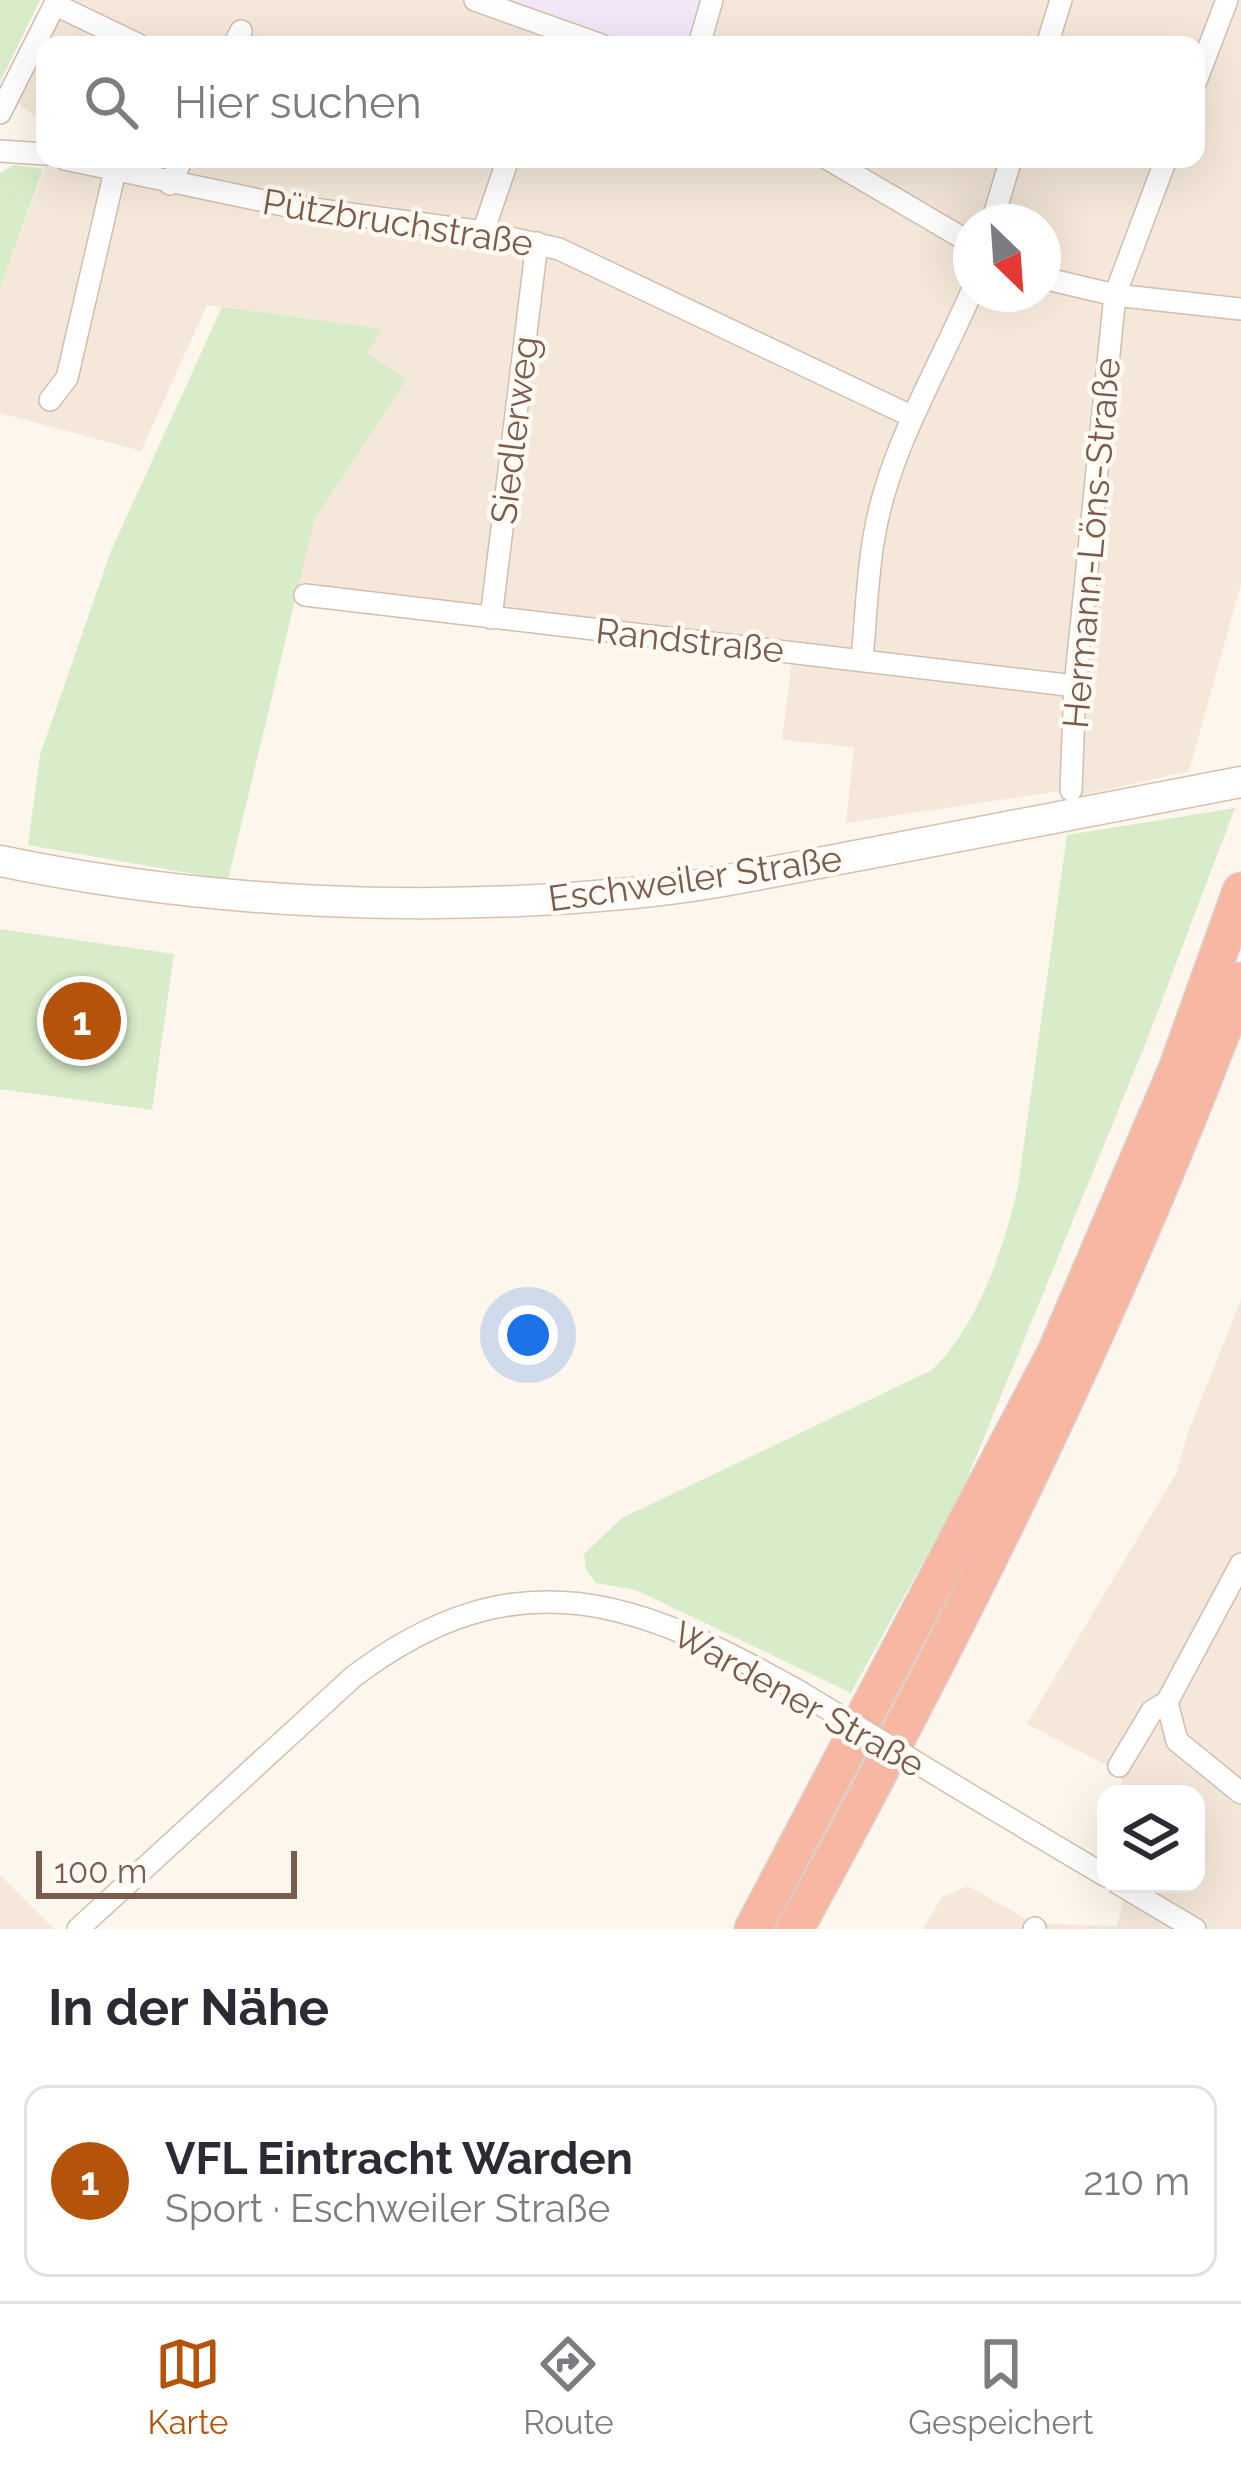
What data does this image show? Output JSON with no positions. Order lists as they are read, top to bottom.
{
  "streets": {
    "street": [
      "Pützbruchstraße",
      "Siedlerweg",
      "Hermann-Löns-Straße",
      "Randstraße",
      "Eschweiler Straße",
      "Wardener Straße"
    ]
  },
  "crossings": [
    ["Pützbruchstraße", "Siedlerweg"],
    ["Siedlerweg", "Randstraße"],
    ["Hermann-Löns-Straße", "Randstraße"]
  ],
  "scale_bar": "100 m",
  "north": "bottom right",
  "page": {
    "search": "Hier suchen",
    "pins": "1",
    "scale": "100 m",
    "heading": "In der Nähe",
    "list": [
      {
        "mark": "1",
        "name": "VFL Eintracht Warden",
        "note": "Sport · Eschweiler Straße",
        "value": "210 m"
      }
    ],
    "nav": ["Karte", "Route", "Gespeichert"]
  }
}
